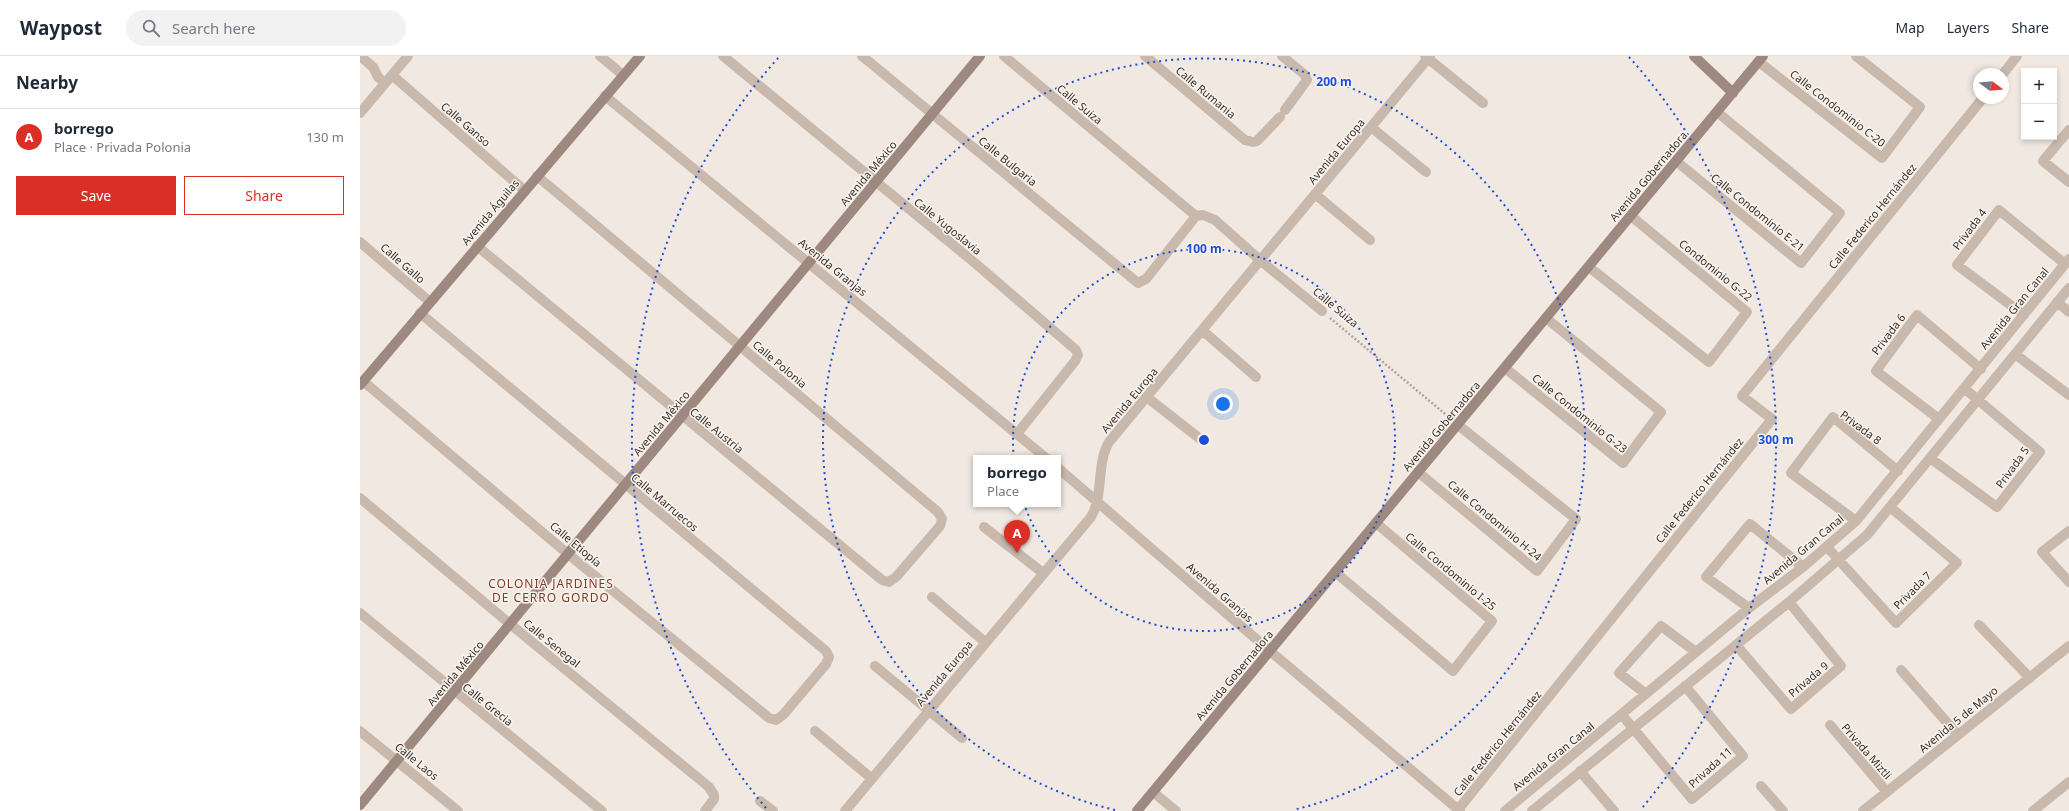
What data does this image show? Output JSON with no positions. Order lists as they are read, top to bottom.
{
  "streets": {
    "street": [
      "Calle Rumania",
      "Calle Suiza",
      "Calle Condominio C-20",
      "Calle Ganso",
      "Avenida Europa",
      "Calle Bulgaria",
      "Avenida México",
      "Avenida Gobernadora",
      "Avenida Águilas",
      "Calle Condominio E-21",
      "Calle Federico Hernández",
      "Calle Yugoslavia",
      "Privada 4",
      "Calle Gallo",
      "Avenida Granjas",
      "Condominio G-22",
      "Avenida Gran Canal",
      "Privada 6",
      "Calle Polonia",
      "Calle Condominio G-23",
      "Privada 8",
      "Calle Austria",
      "Privada 5",
      "Calle Marruecos",
      "Calle Condominio H-24",
      "Calle Etiopía",
      "Calle Condominio I-25",
      "Privada 7",
      "Calle Senegal",
      "Privada 9",
      "Calle Grecia",
      "Avenida 5 de Mayo",
      "Privada Miztli",
      "Calle Laos",
      "Privada 11"
    ]
  },
  "crossings": [
    ["Calle Suiza", "Avenida Europa"],
    ["Calle Suiza", "Calle Bulgaria"],
    ["Calle Suiza", "Avenida Gobernadora"],
    ["Calle Suiza", "Calle Condominio H-24"],
    ["Calle Condominio C-20", "Avenida Gobernadora"],
    ["Calle Ganso", "Avenida Águilas"],
    ["Avenida Europa", "Avenida Granjas"],
    ["Calle Bulgaria", "Avenida México"],
    ["Avenida México", "Calle Yugoslavia"],
    ["Avenida México", "Avenida Granjas"],
    ["Avenida México", "Calle Polonia"],
    ["Avenida México", "Calle Austria"],
    ["Avenida México", "Calle Marruecos"],
    ["Avenida México", "Calle Etiopía"],
    ["Avenida México", "Calle Senegal"],
    ["Avenida México", "Calle Grecia"],
    ["Avenida México", "Calle Laos"],
    ["Avenida Gobernadora", "Calle Condominio E-21"],
    ["Avenida Gobernadora", "Avenida Granjas"],
    ["Avenida Gobernadora", "Condominio G-22"],
    ["Avenida Gobernadora", "Calle Condominio G-23"],
    ["Avenida Gobernadora", "Calle Condominio H-24"],
    ["Avenida Gobernadora", "Calle Condominio I-25"],
    ["Avenida Águilas", "Calle Gallo"],
    ["Avenida Águilas", "Avenida Granjas"],
    ["Avenida Águilas", "Calle Polonia"],
    ["Avenida Águilas", "Calle Austria"],
    ["Avenida Águilas", "Calle Marruecos"],
    ["Avenida Águilas", "Calle Etiopía"],
    ["Calle Federico Hernández", "Avenida Granjas"],
    ["Calle Yugoslavia", "Avenida Granjas"],
    ["Privada 4", "Avenida Gran Canal"],
    ["Avenida Gran Canal", "Privada 6"],
    ["Avenida Gran Canal", "Privada 8"],
    ["Avenida Gran Canal", "Privada 5"],
    ["Avenida Gran Canal", "Privada 7"],
    ["Avenida Gran Canal", "Privada 11"],
    ["Calle Polonia", "Calle Austria"],
    ["Calle Marruecos", "Calle Etiopía"],
    ["Avenida 5 de Mayo", "Privada Miztli"]
  ],
  "districts": ["COLONIA JARDINES DE CERRO GORDO"],
  "north": "right",
  "page": {
    "header": "Waypost",
    "search": "Search here",
    "nav": ["Map", "Layers", "Share"],
    "heading": "Nearby",
    "map_buttons": ["+", "−"],
    "list": [
      {
        "mark": "A",
        "name": "borrego",
        "note": "Place · Privada Polonia",
        "value": "130 m"
      }
    ],
    "buttons": ["Save", "Share"],
    "popup": ["borrego", "Place"],
    "pins": "A"
  },
  "rings": ["200 m", "100 m", "300 m"]
}
